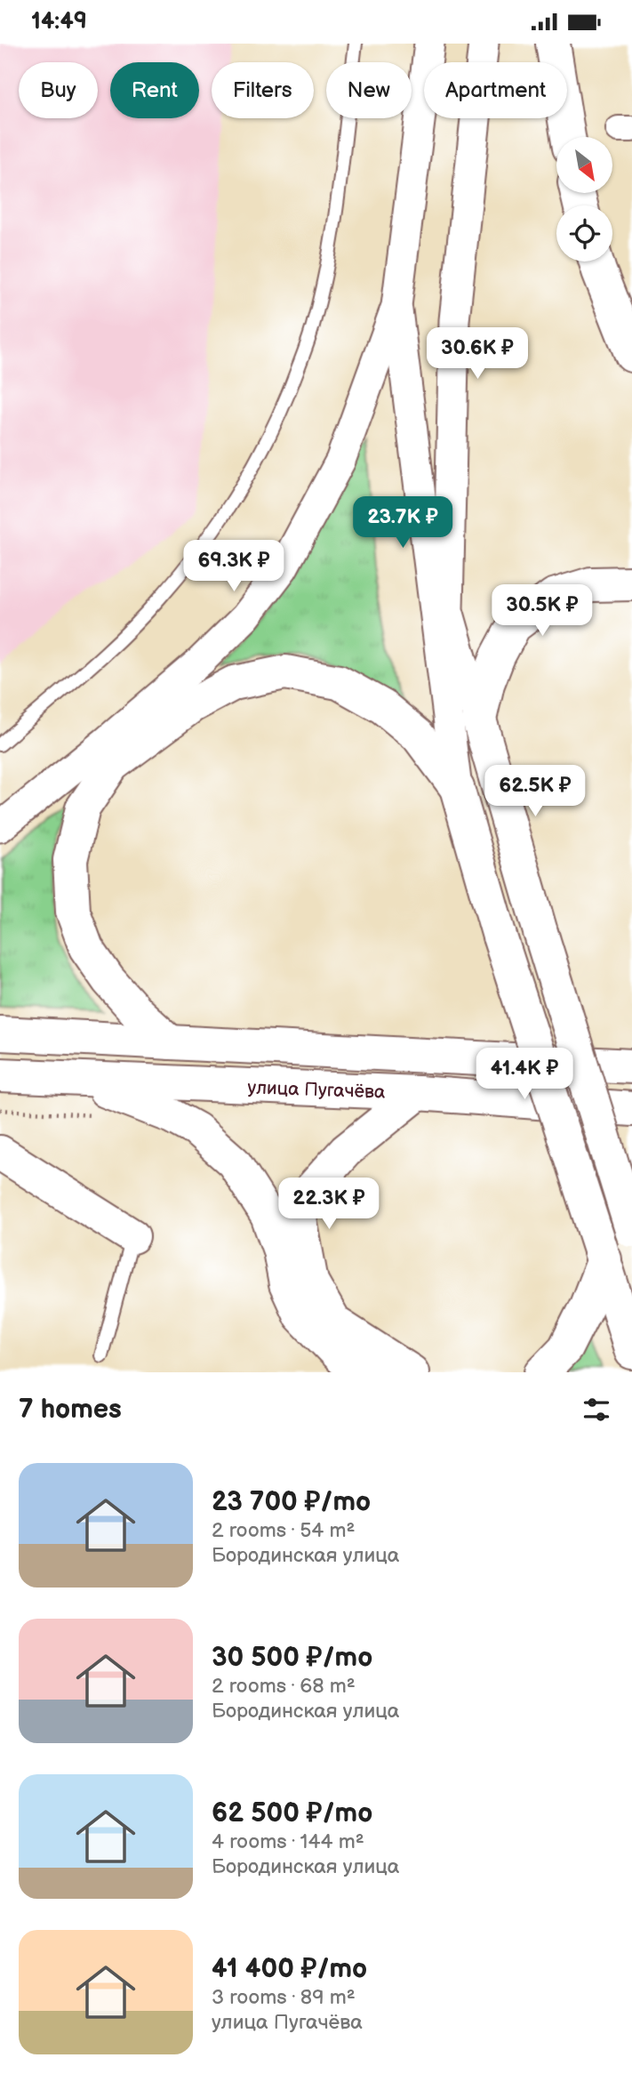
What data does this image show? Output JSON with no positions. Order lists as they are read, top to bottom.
{
  "streets": {
    "main road": ["улица Пугачёва"]
  },
  "north": "bottom right",
  "page": {
    "status": "14:49",
    "chip": [
      "Buy",
      "Rent",
      "Filters",
      "New",
      "Apartment"
    ],
    "price": [
      "30.6K ₽",
      "23.7K ₽",
      "69.3K ₽",
      "30.5K ₽",
      "62.5K ₽",
      "41.4K ₽",
      "22.3K ₽"
    ],
    "heading": "7 homes",
    "list": [
      {
        "name": "23 700 ₽/mo",
        "note": "2 rooms · 54 m² · Бородинская улица"
      },
      {
        "name": "30 500 ₽/mo",
        "note": "2 rooms · 68 m² · Бородинская улица"
      },
      {
        "name": "62 500 ₽/mo",
        "note": "4 rooms · 144 m² · Бородинская улица"
      },
      {
        "name": "41 400 ₽/mo",
        "note": "3 rooms · 89 m² · улица Пугачёва"
      }
    ]
  }
}
